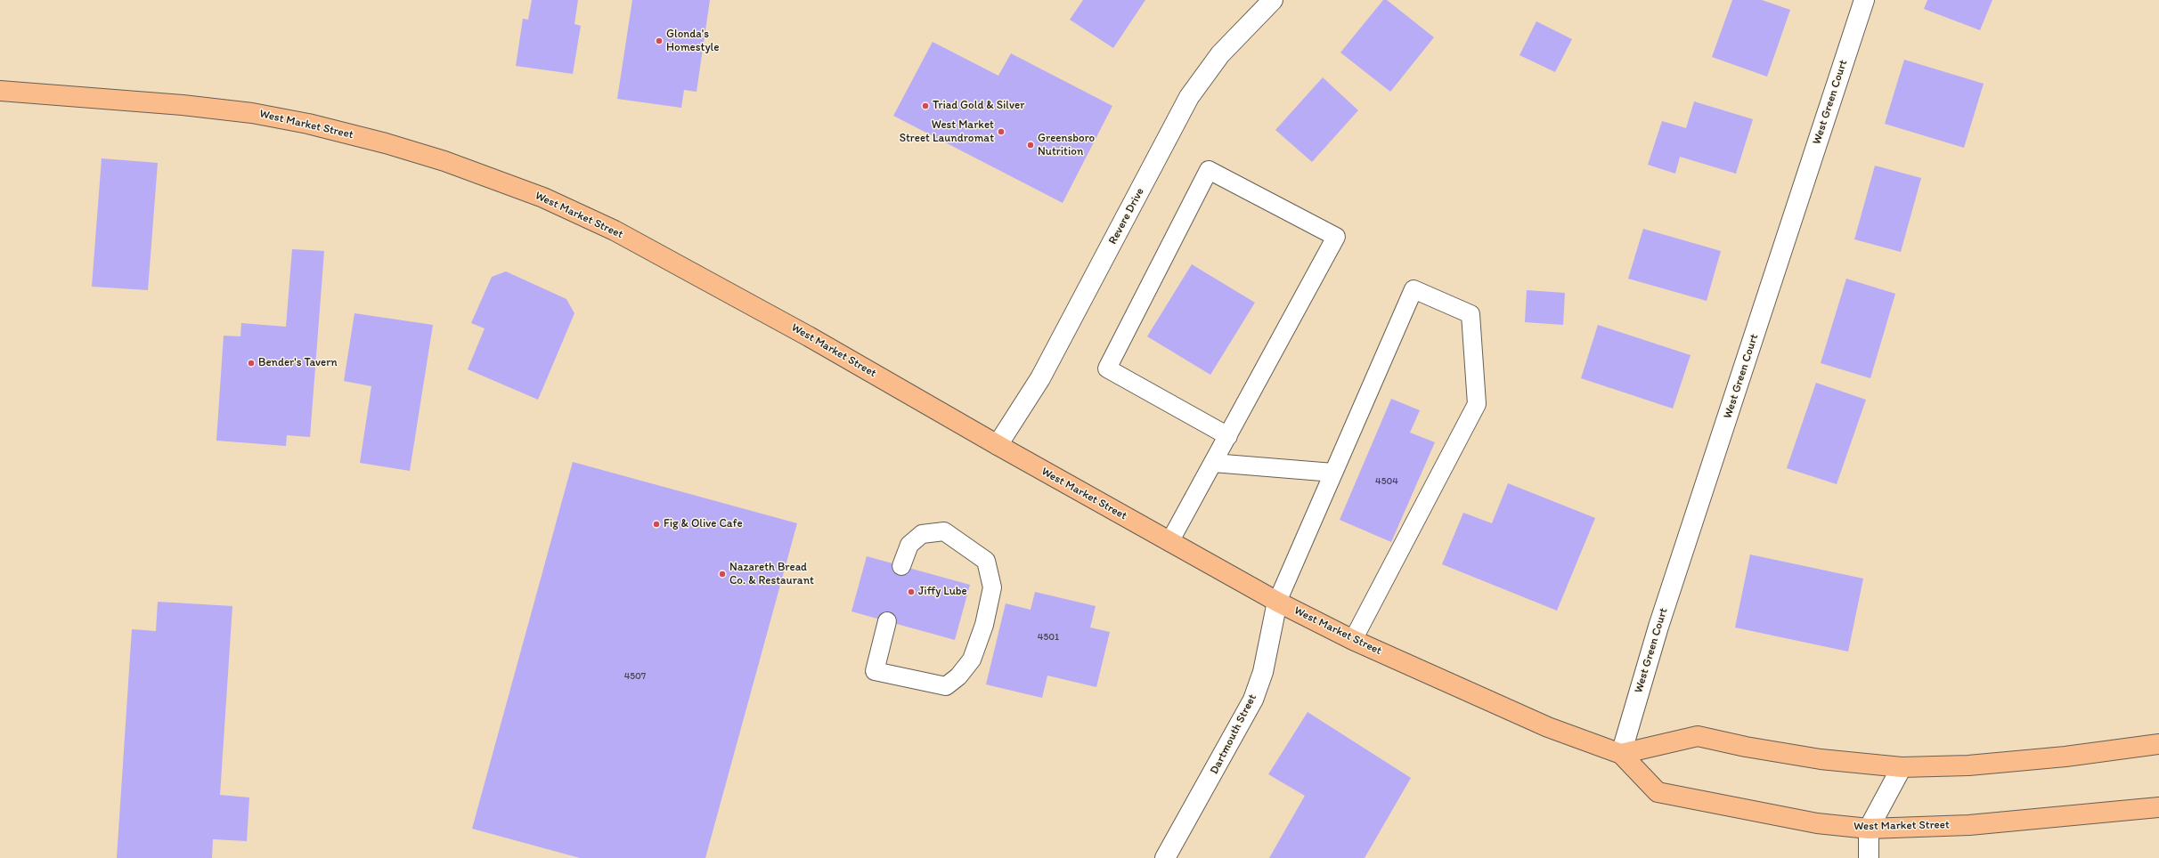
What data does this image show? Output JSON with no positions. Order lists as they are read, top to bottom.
{
  "streets": {
    "main road": ["West Market Street"],
    "street": ["West Green Court", "Revere Drive", "Dartmouth Street"]
  },
  "crossings": [
    ["West Green Court", "West Market Street"],
    ["West Market Street", "Revere Drive"],
    ["West Market Street", "Dartmouth Street"]
  ],
  "places": [
    "Glonda's Homestyle",
    "Triad Gold & Silver",
    "West Market Street Laundromat",
    "Greensboro Nutrition",
    "Bender's Tavern",
    "Fig & Olive Cafe",
    "Nazareth Bread Co. & Restaurant",
    "Jiffy Lube"
  ],
  "house_numbers": ["4504", "4501", "4507"]
}
